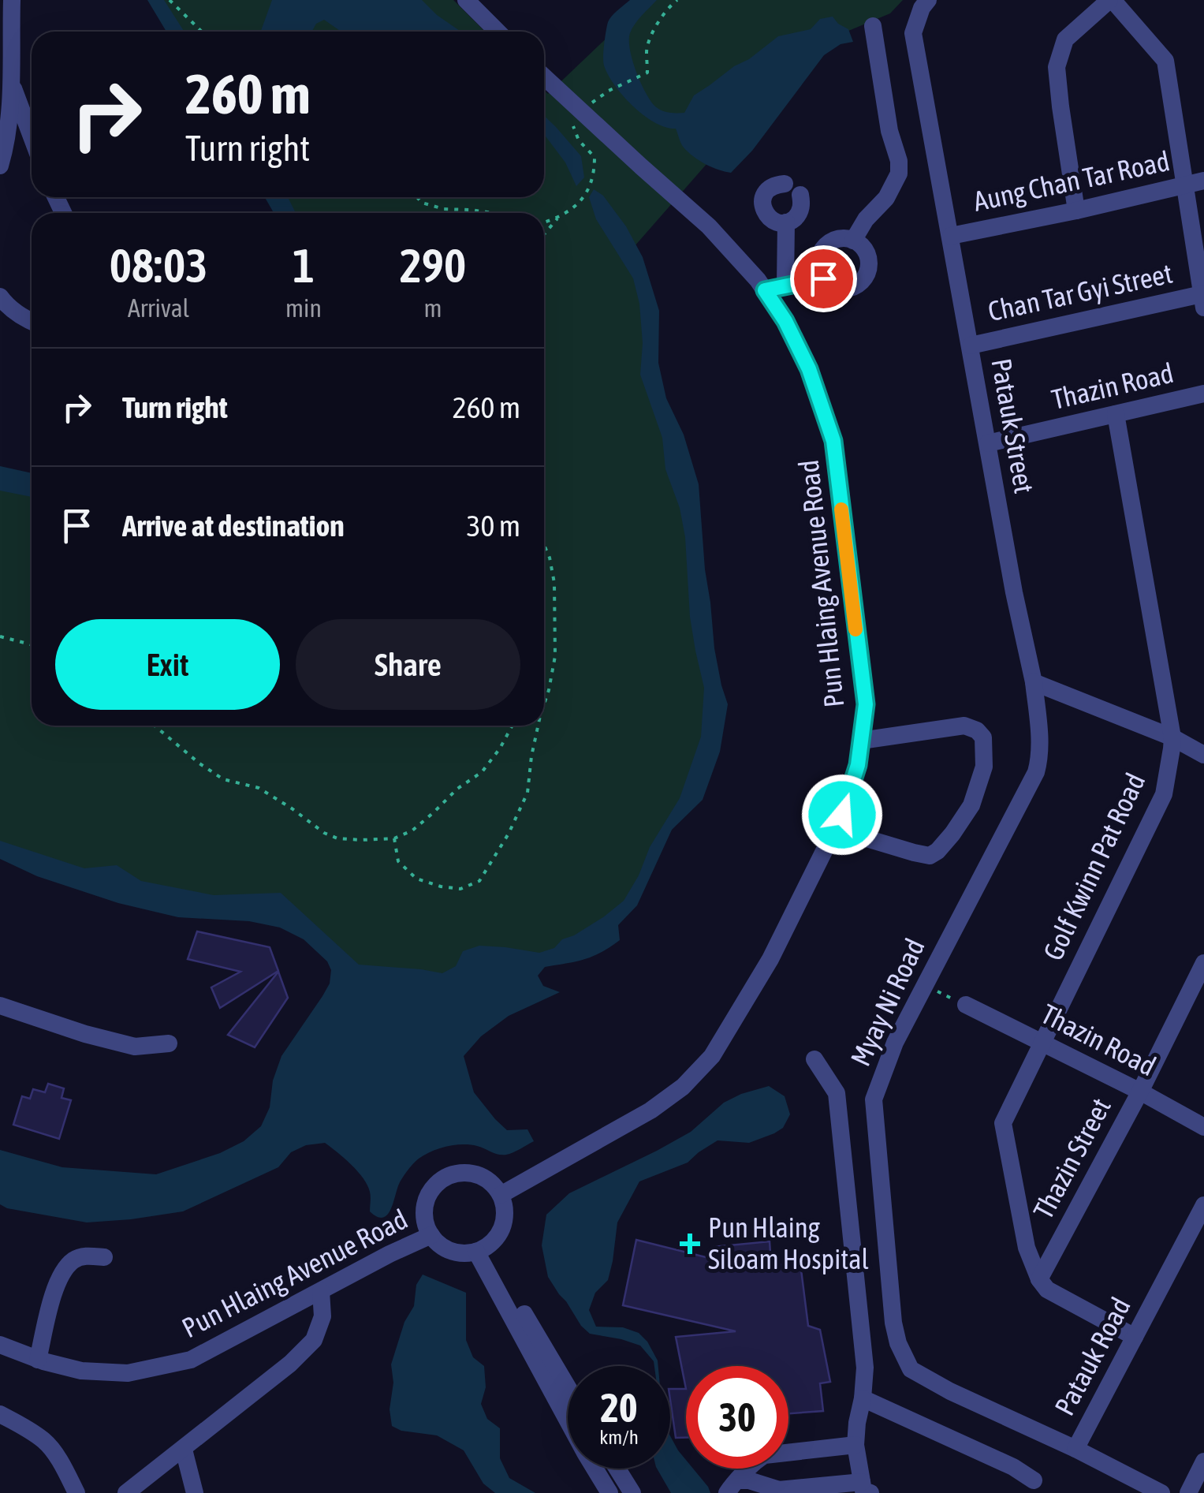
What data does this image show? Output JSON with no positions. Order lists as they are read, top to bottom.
{
  "streets": {
    "street": [
      "Aung Chan Tar Road",
      "Chan Tar Gyi Street",
      "Thazin Road",
      "Patauk Street",
      "Pun Hlaing Avenue Road",
      "Golf Kwinn Pat Road",
      "Myay Ni Road",
      "Thazin Street",
      "Patauk Road"
    ]
  },
  "crossings": [
    ["Aung Chan Tar Road", "Patauk Street"],
    ["Chan Tar Gyi Street", "Patauk Street"],
    ["Thazin Road", "Patauk Street"],
    ["Thazin Road", "Golf Kwinn Pat Road"],
    ["Thazin Road", "Thazin Street"],
    ["Patauk Street", "Myay Ni Road"],
    ["Golf Kwinn Pat Road", "Thazin Street"],
    ["Myay Ni Road", "Patauk Road"]
  ],
  "places": {
    "health": ["Pun Hlaing Siloam Hospital"]
  },
  "page": {
    "turn": ["260 m", "Turn right"],
    "eta": [
      "08:03",
      "Arrival",
      "1",
      "min",
      "290",
      "m"
    ],
    "list": [
      {
        "name": "Turn right",
        "value": "260 m"
      },
      {
        "name": "Arrive at destination",
        "value": "30 m"
      }
    ],
    "buttons": ["Exit", "Share"],
    "speed": "20 km/h",
    "limit": "30"
  }
}
